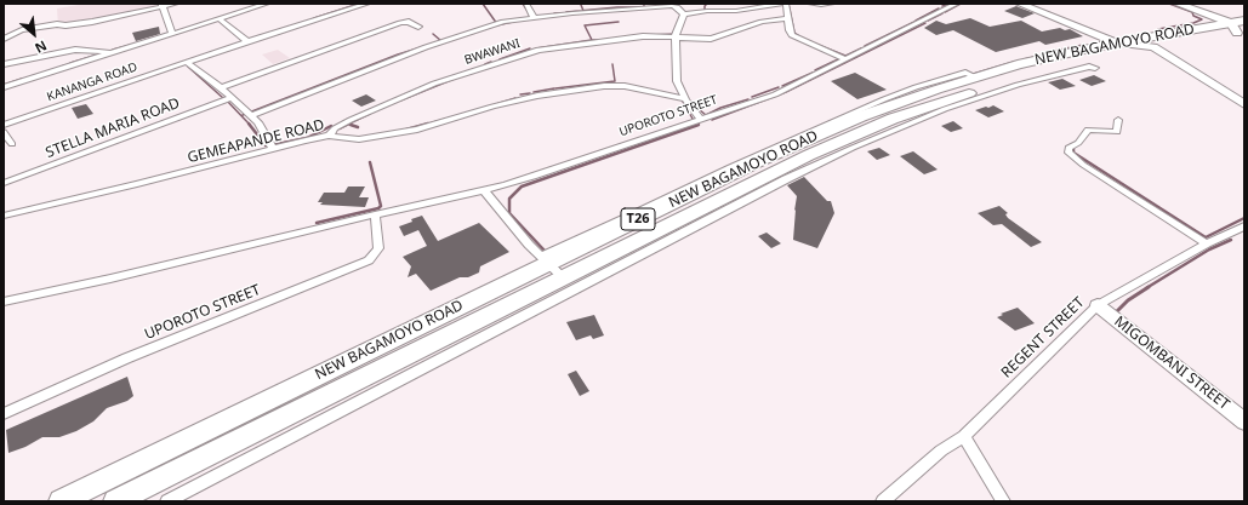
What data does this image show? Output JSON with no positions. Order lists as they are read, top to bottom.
{
  "streets": {
    "highway": ["NEW BAGAMOYO ROAD", "T26"],
    "street": [
      "BWAWANI",
      "KANANGA ROAD",
      "UPOROTO STREET",
      "STELLA MARIA ROAD",
      "GEMEAPANDE ROAD",
      "REGENT STREET",
      "MIGOMBANI STREET"
    ]
  },
  "crossings": [
    ["BWAWANI", "GEMEAPANDE ROAD"],
    ["REGENT STREET", "MIGOMBANI STREET"]
  ],
  "north": "bottom right"
}
